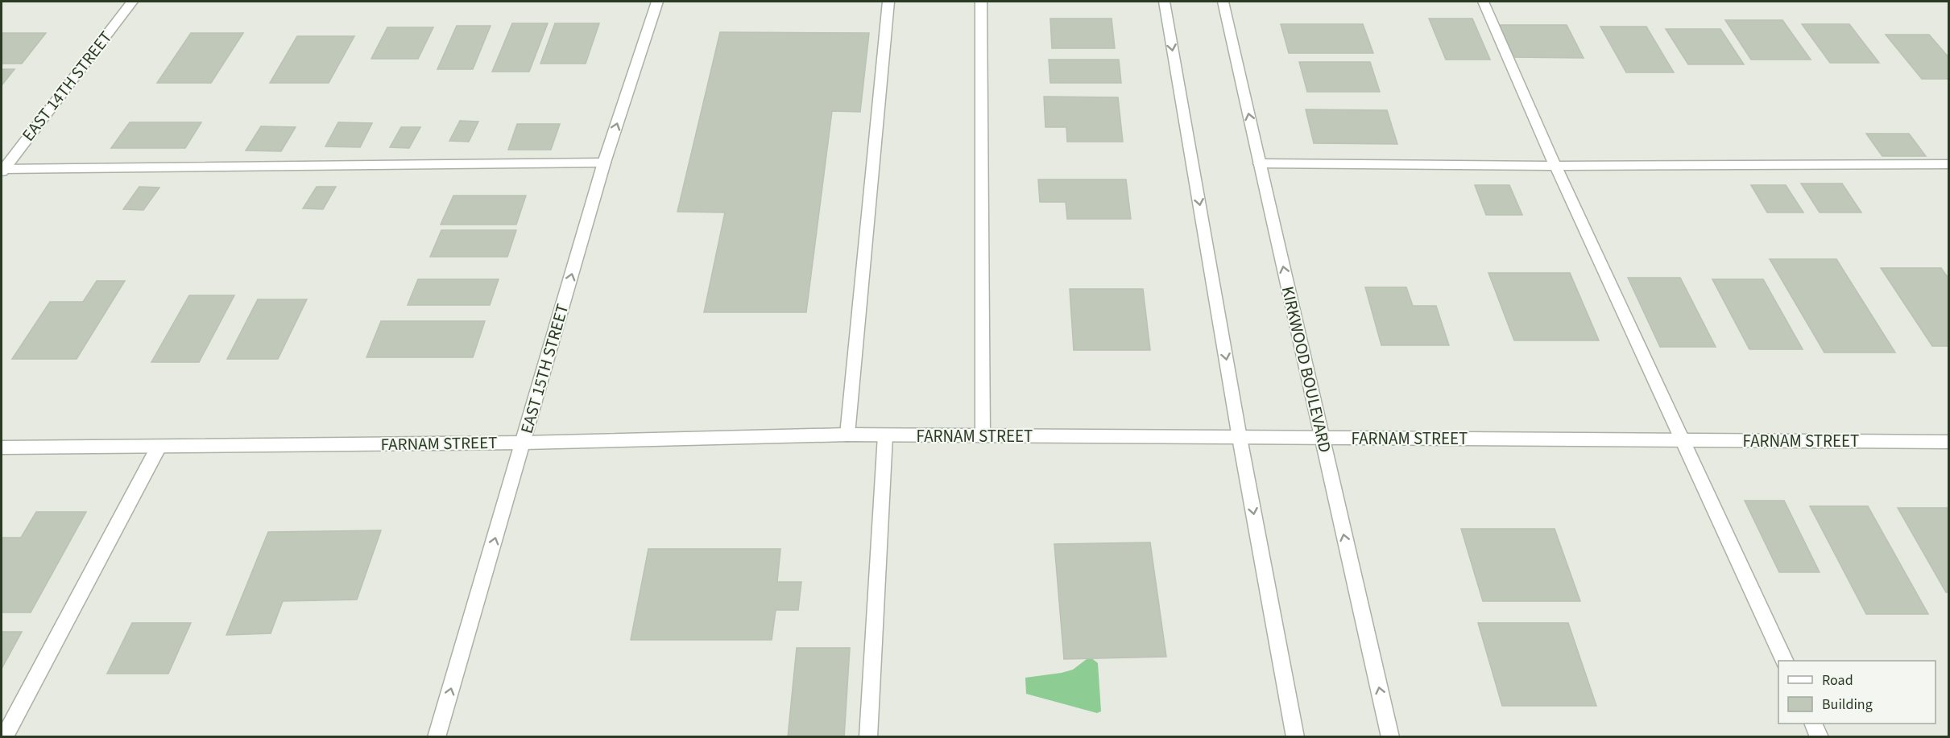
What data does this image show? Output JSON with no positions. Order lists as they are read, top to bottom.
{
  "streets": {
    "street": [
      "EAST 14TH STREET",
      "EAST 15TH STREET",
      "KIRKWOOD BOULEVARD",
      "FARNAM STREET"
    ]
  },
  "crossings": [
    ["EAST 15TH STREET", "FARNAM STREET"],
    ["KIRKWOOD BOULEVARD", "FARNAM STREET"]
  ],
  "one_way": ["EAST 15TH STREET"],
  "legend": ["Road", "Building"]
}
